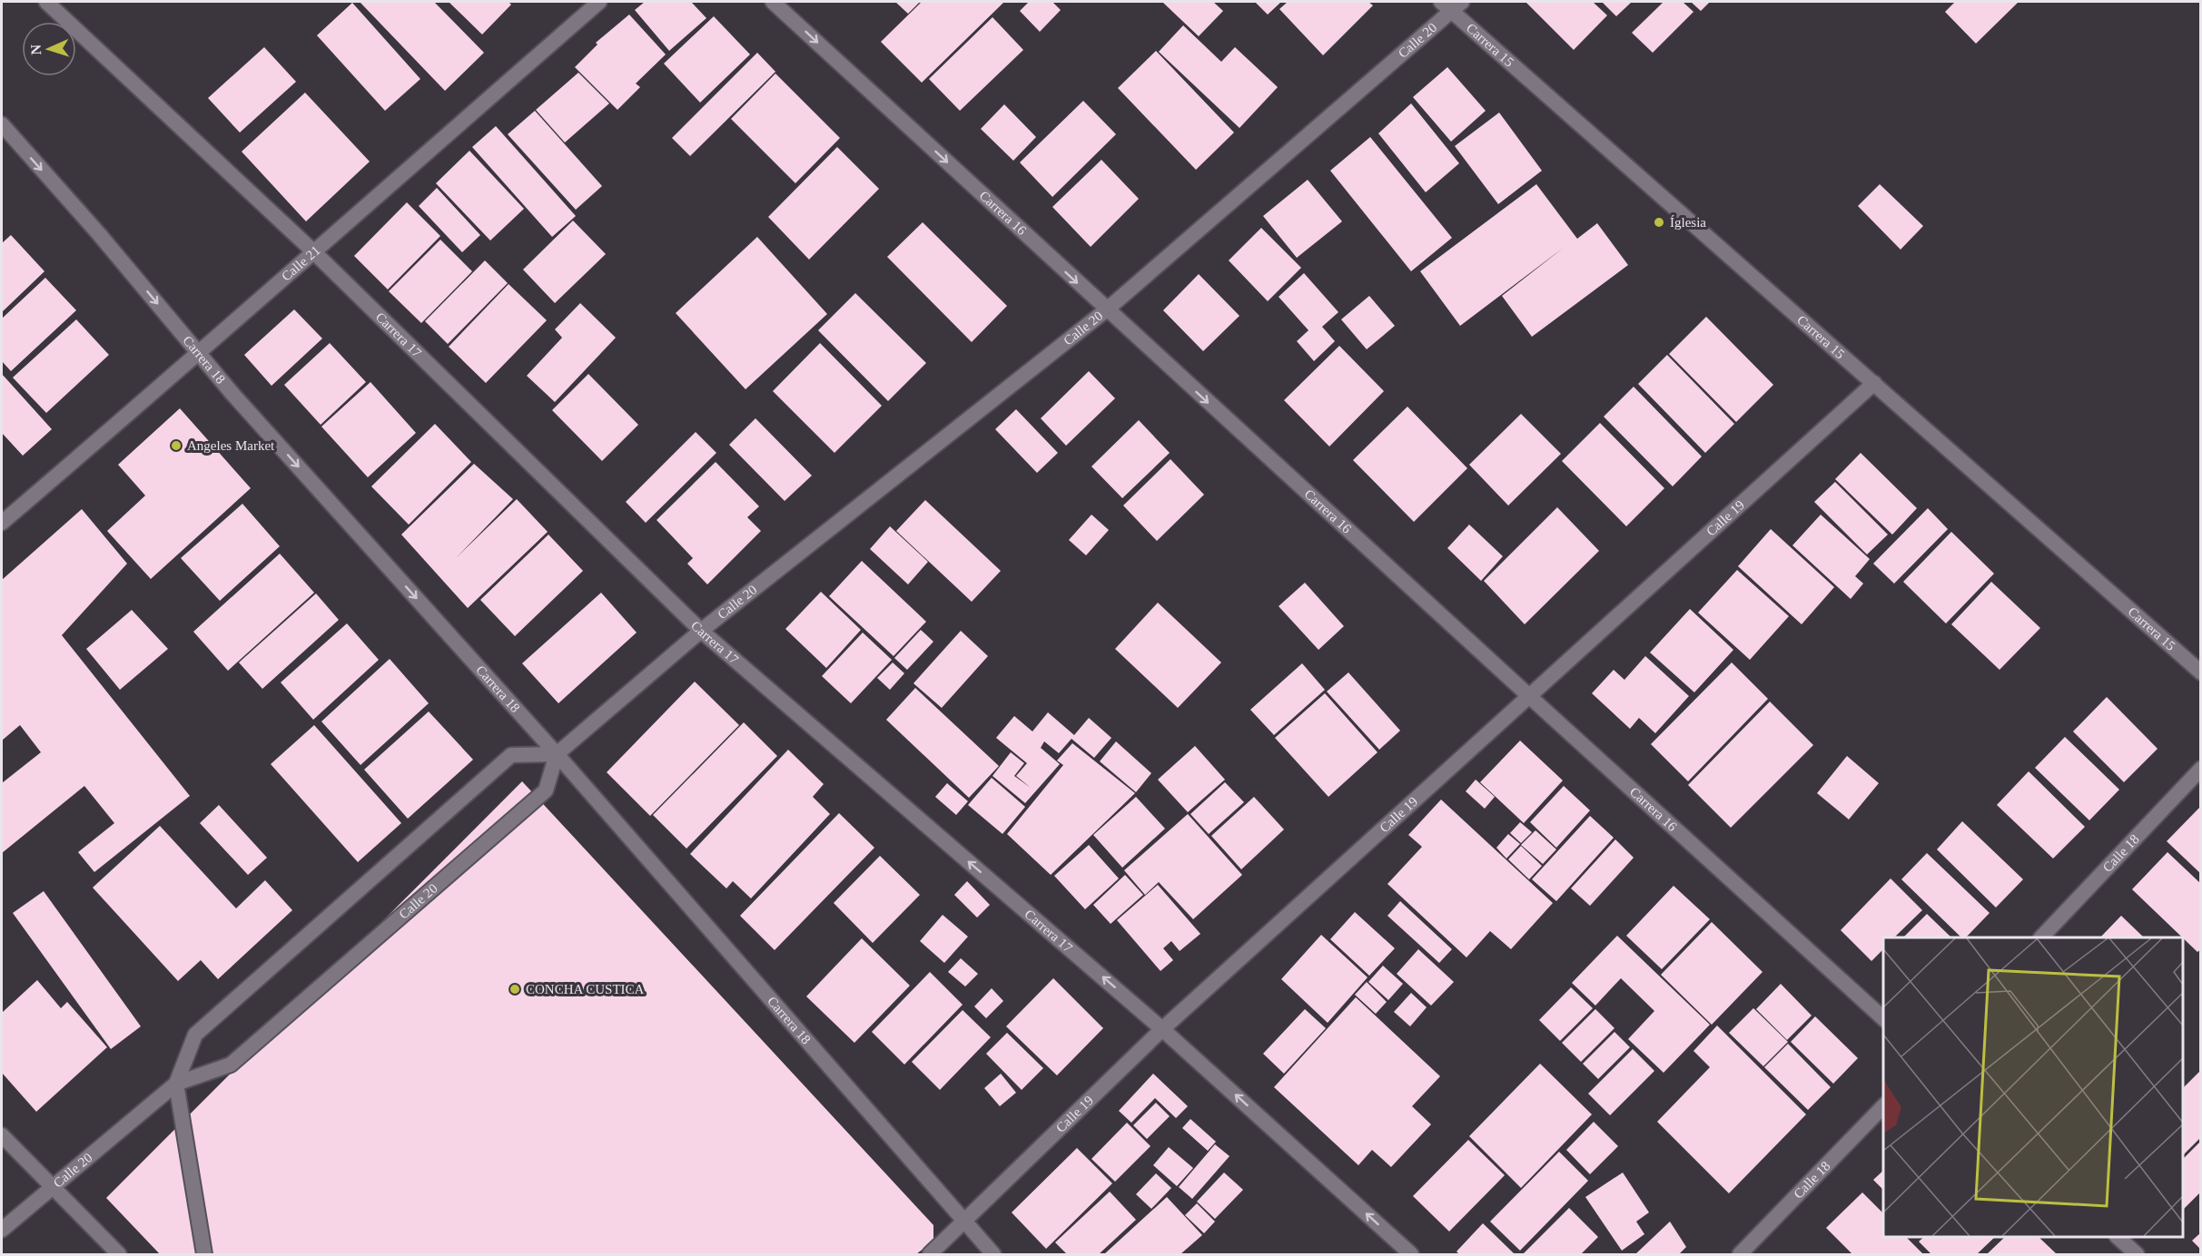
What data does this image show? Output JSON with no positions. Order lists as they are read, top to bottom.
{
  "streets": {
    "street": [
      "Calle 20",
      "Carrera 15",
      "Carrera 16",
      "Calle 21",
      "Carrera 17",
      "Carrera 18",
      "Calle 19",
      "Calle 18"
    ]
  },
  "crossings": [
    ["Calle 20", "Carrera 15"],
    ["Calle 20", "Carrera 16"],
    ["Calle 20", "Carrera 17"],
    ["Calle 20", "Carrera 18"],
    ["Carrera 15", "Calle 19"],
    ["Carrera 16", "Calle 19"],
    ["Calle 21", "Carrera 17"],
    ["Calle 21", "Carrera 18"],
    ["Carrera 17", "Calle 19"],
    ["Carrera 18", "Calle 19"]
  ],
  "one_way": ["Carrera 16", "Carrera 17", "Carrera 18"],
  "places": ["Íglesia", "Angeles Market", "CONCHA CUSTICA"],
  "north": "left"
}
